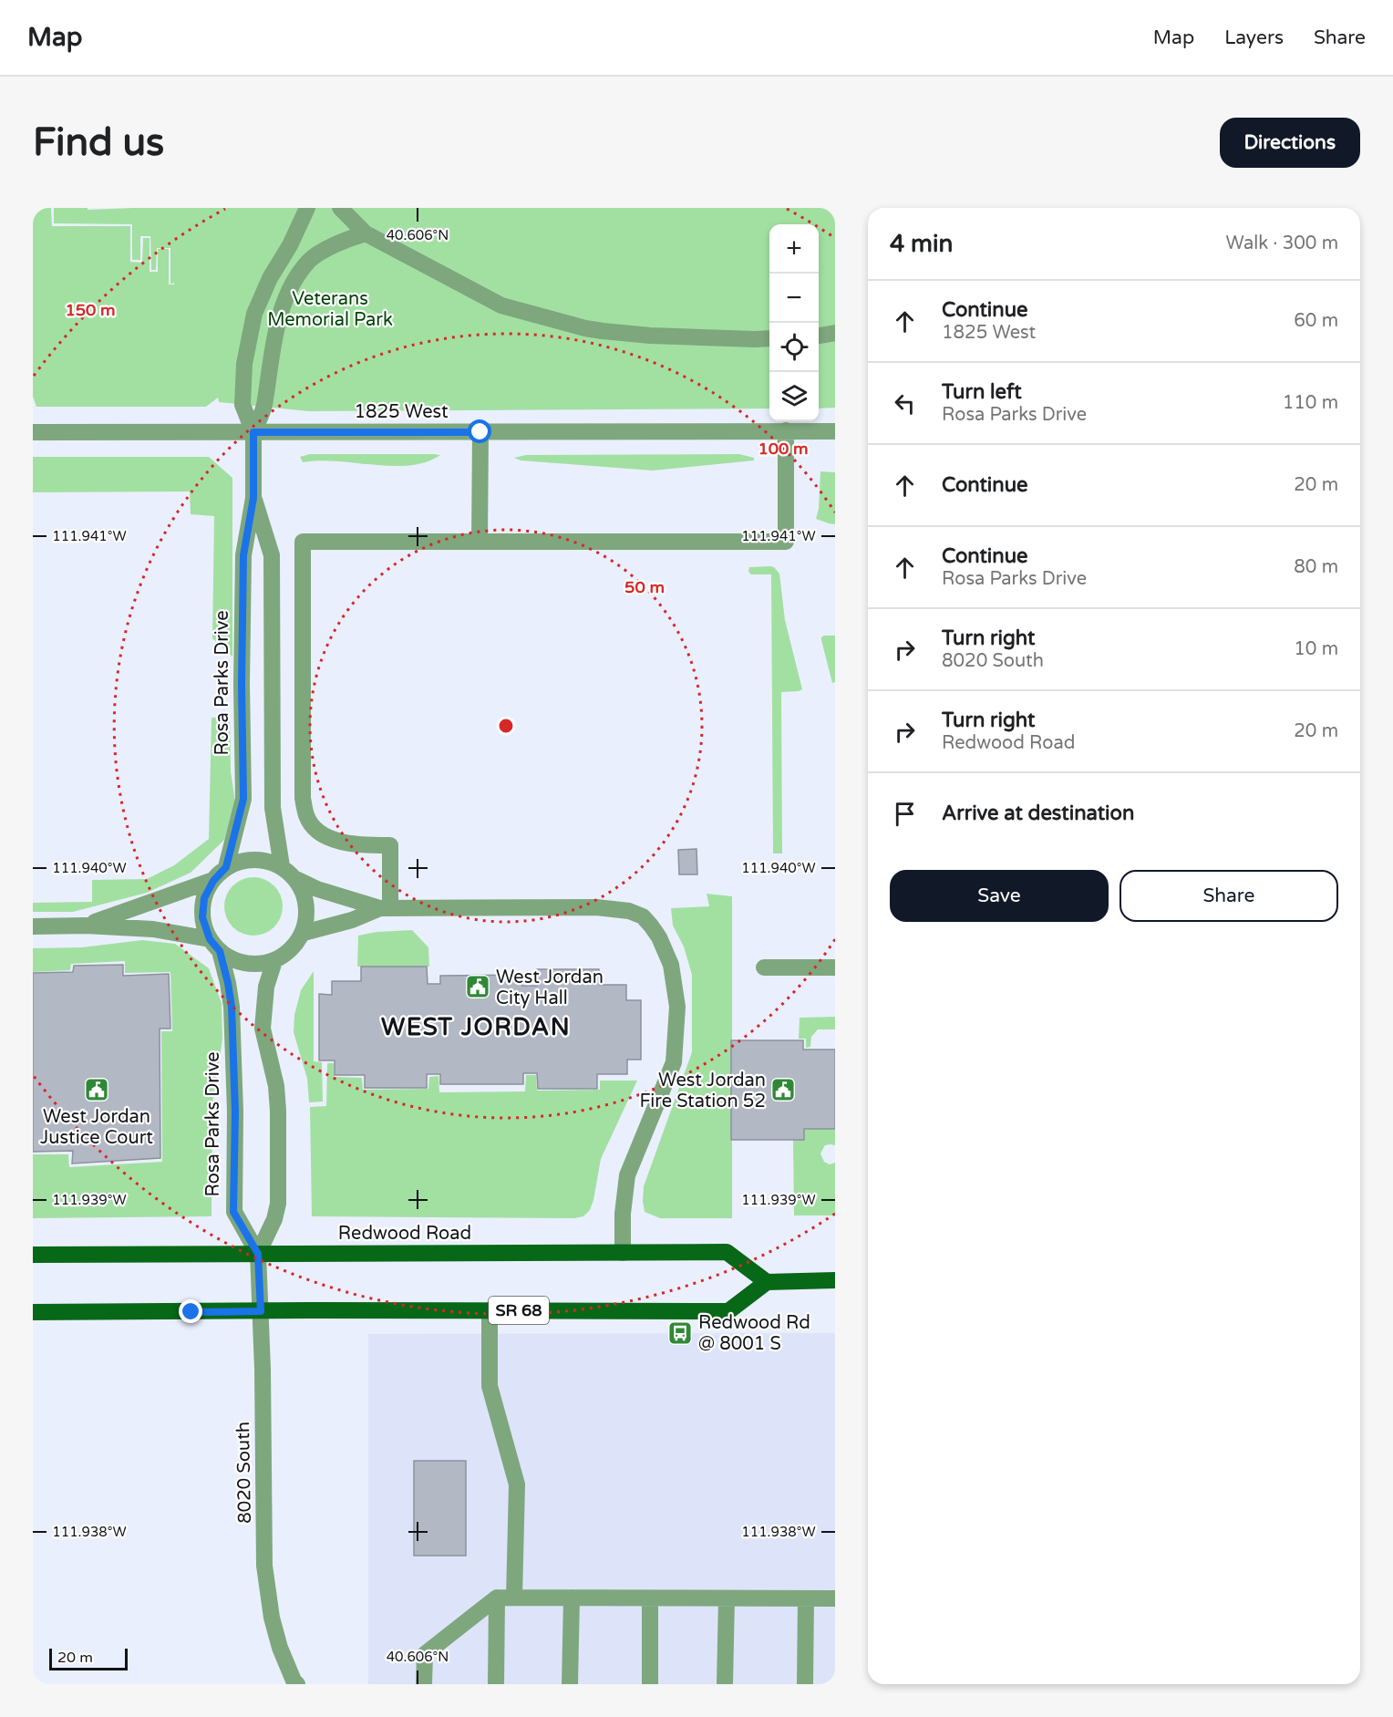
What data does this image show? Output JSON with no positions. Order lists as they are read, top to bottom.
{
  "streets": {
    "main road": ["Redwood Road", "SR 68"],
    "street": ["1825 West", "Rosa Parks Drive", "8020 South"]
  },
  "crossings": [
    ["1825 West", "Rosa Parks Drive"],
    ["Rosa Parks Drive", "Redwood Road"],
    ["Rosa Parks Drive", "8020 South"],
    ["Redwood Road", "SR 68"],
    ["Redwood Road", "8020 South"],
    ["SR 68", "8020 South"]
  ],
  "districts": ["WEST JORDAN"],
  "parks": ["Veterans Memorial Park"],
  "places": {
    "public building": ["West Jordan City Hall", "West Jordan Justice Court", "West Jordan Fire Station 52"],
    "bus stop": ["Redwood Rd @ 8001 S"]
  },
  "scale_bar": "20 m",
  "page": {
    "header": "Map",
    "nav": ["Map", "Layers", "Share"],
    "buttons": [
      "Directions",
      ["Save", "Share"]
    ],
    "title": "Find us",
    "heading": ["4 min", "Walk · 300 m"],
    "map_buttons": ["+", "−"],
    "list": [
      ["Continue", "1825 West", "60 m"],
      ["Turn left", "Rosa Parks Drive", "110 m"],
      ["Continue", "20 m"],
      ["Continue", "Rosa Parks Drive", "80 m"],
      ["Turn right", "8020 South", "10 m"],
      ["Turn right", "Redwood Road", "20 m"],
      "Arrive at destination"
    ],
    "scale": "20 m"
  },
  "coordinates": [
    "40.606°N",
    "111.941°W",
    "111.940°W",
    "111.939°W",
    "111.938°W"
  ],
  "rings": ["150 m", "100 m", "50 m"]
}
